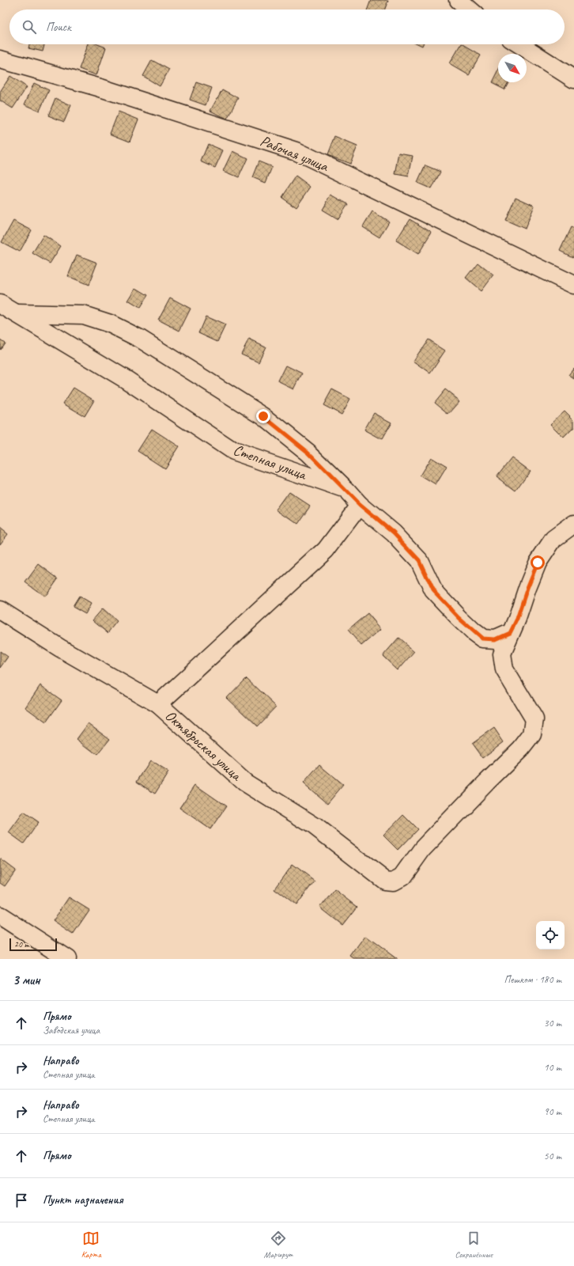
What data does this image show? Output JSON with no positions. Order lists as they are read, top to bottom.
{
  "streets": {
    "street": ["Рабочая улица", "Степная улица", "Октябрьская улица"]
  },
  "crossings": [
    ["Степная улица", "Октябрьская улица"]
  ],
  "scale_bar": "20 m",
  "north": "bottom right",
  "page": {
    "search": "Поиск",
    "scale": "20 m",
    "heading": ["3 мин", "Пешком · 180 m"],
    "list": [
      ["Прямо", "Заводская улица", "30 m"],
      ["Направо", "Степная улица", "10 m"],
      ["Направо", "Степная улица", "90 m"],
      ["Прямо", "50 m"],
      "Пункт назначения"
    ],
    "nav": ["Карта", "Маршрут", "Сохранённые"]
  }
}
